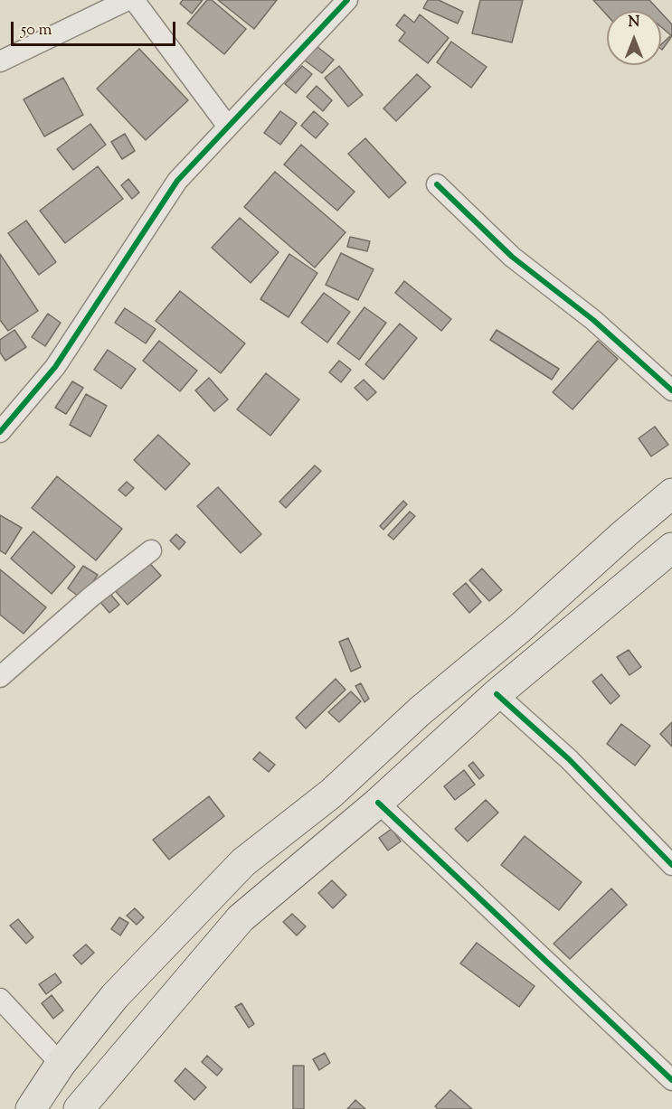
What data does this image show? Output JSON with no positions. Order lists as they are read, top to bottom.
{
  "scale_bar": "50 m",
  "north": "top"
}
